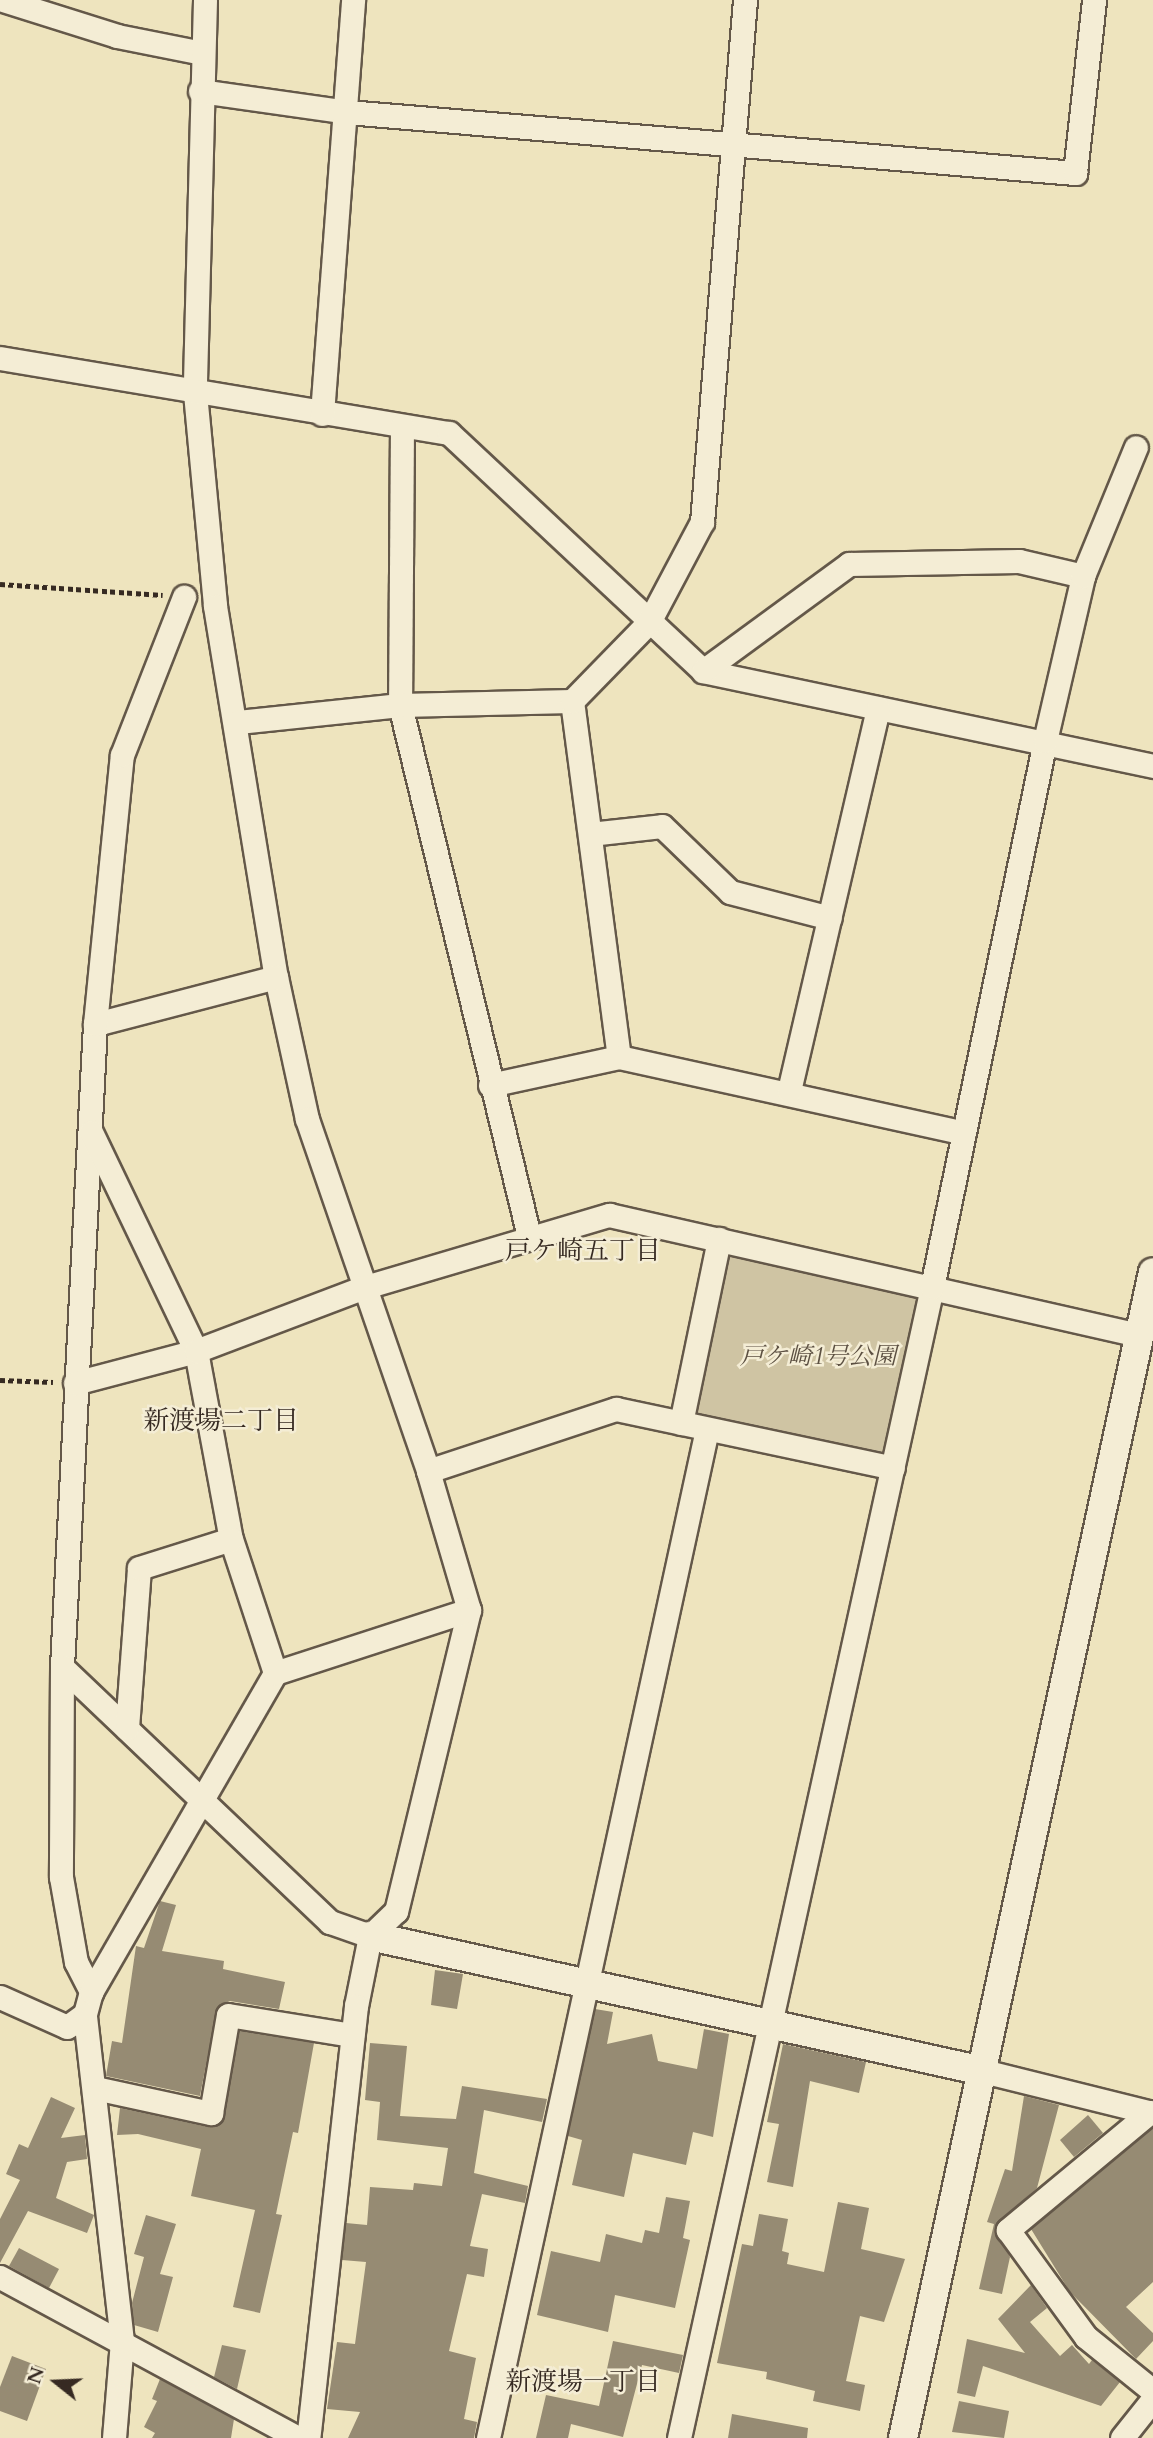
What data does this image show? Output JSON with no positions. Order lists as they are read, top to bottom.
{
  "districts": ["戸ケ崎五丁目", "新渡場二丁目", "新渡場一丁目"],
  "parks": ["戸ケ崎1号公園"],
  "north": "left"
}
